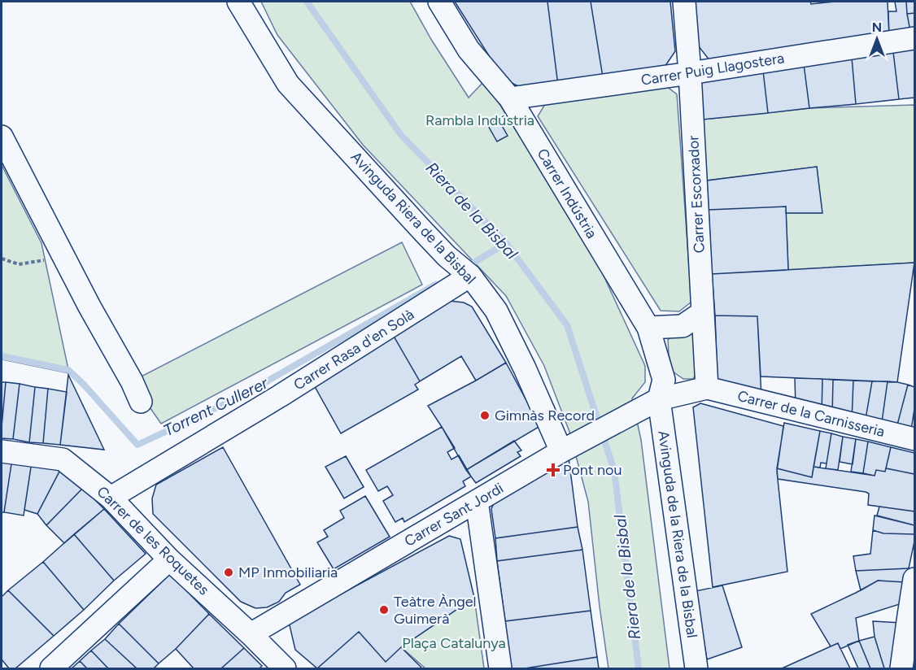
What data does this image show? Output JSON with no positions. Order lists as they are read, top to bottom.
{
  "streets": {
    "street": [
      "Carrer Puig Llagostera",
      "Carrer Indústria",
      "Carrer Escorxador",
      "Avinguda Riera de la Bisbal",
      "Carrer Rasa d'en Solà",
      "Carrer de la Carnisseria",
      "Carrer Sant Jordi",
      "Avinguda de la Riera de la Bisbal",
      "Carrer de les Roquetes"
    ]
  },
  "crossings": [
    ["Carrer Puig Llagostera", "Carrer Indústria"],
    ["Carrer Puig Llagostera", "Carrer Escorxador"],
    ["Carrer Indústria", "Carrer Sant Jordi"],
    ["Carrer Indústria", "Avinguda de la Riera de la Bisbal"],
    ["Carrer Escorxador", "Carrer de la Carnisseria"],
    ["Carrer Escorxador", "Carrer Sant Jordi"],
    ["Avinguda Riera de la Bisbal", "Carrer Rasa d'en Solà"],
    ["Avinguda Riera de la Bisbal", "Carrer Sant Jordi"],
    ["Carrer Rasa d'en Solà", "Carrer de les Roquetes"],
    ["Carrer de la Carnisseria", "Carrer Sant Jordi"],
    ["Carrer Sant Jordi", "Avinguda de la Riera de la Bisbal"],
    ["Carrer Sant Jordi", "Carrer de les Roquetes"]
  ],
  "water": ["Riera de la Bisbal", "Torrent Cullerer"],
  "parks": ["Rambla Indústria", "Plaça Catalunya"],
  "places": {
    "other": ["Gimnàs Record", "MP Inmobiliaria", "Teàtre Àngel Guimerà"],
    "health": ["Pont nou"]
  },
  "north": "top"
}
